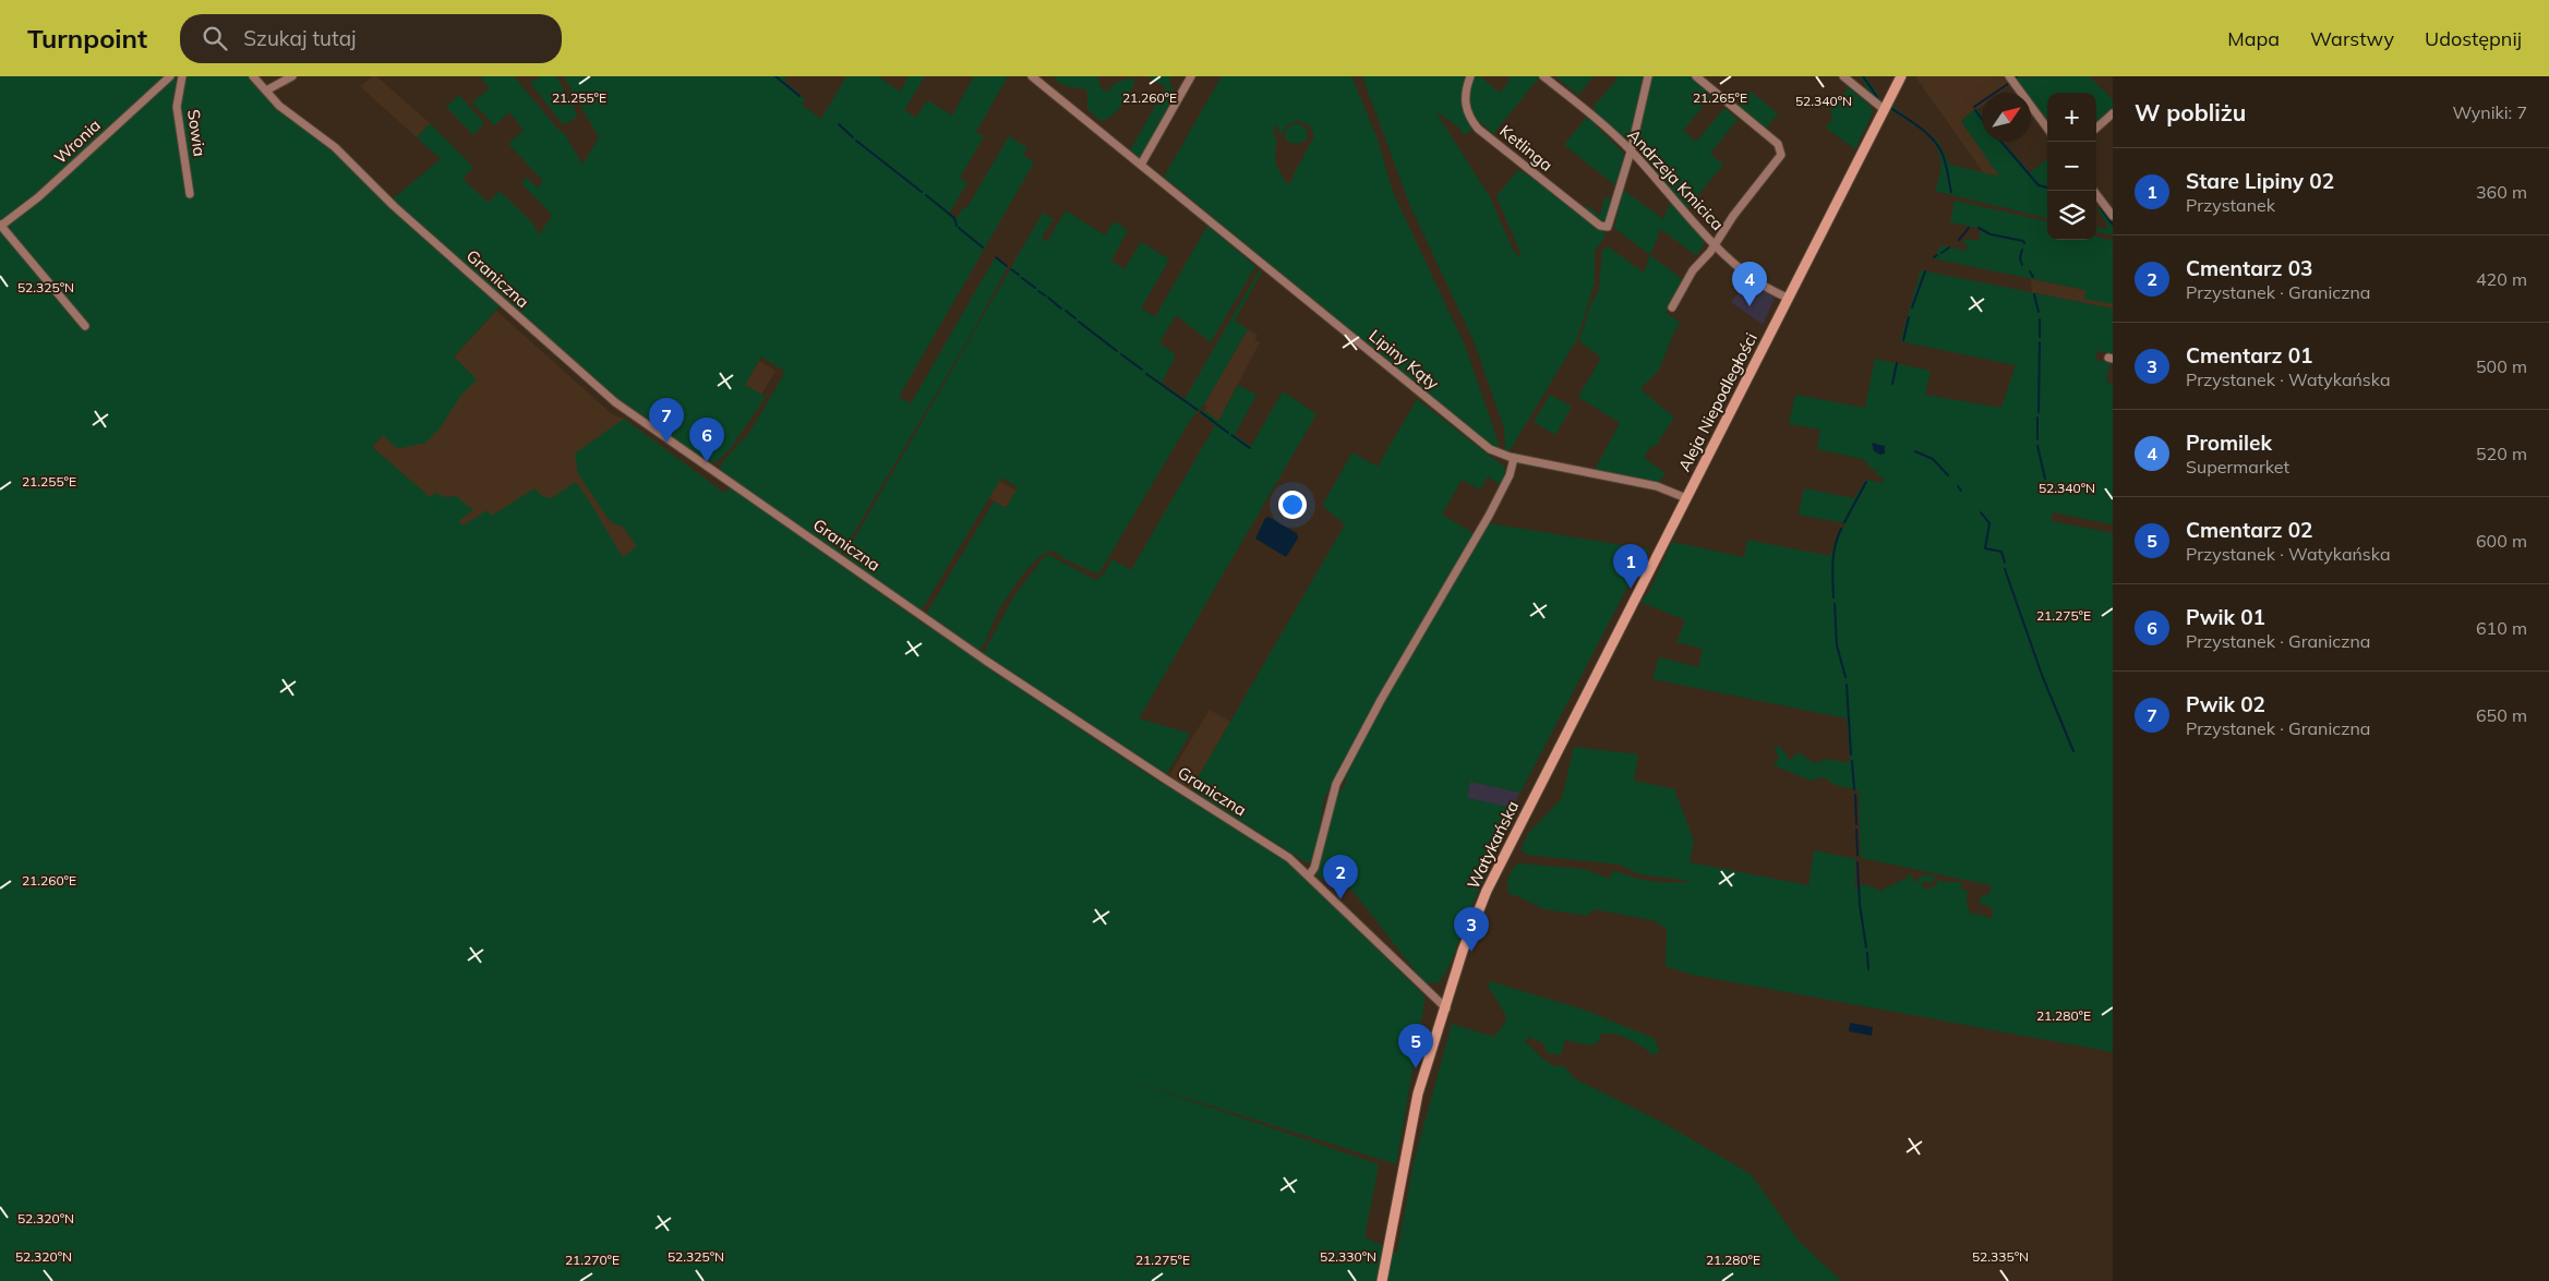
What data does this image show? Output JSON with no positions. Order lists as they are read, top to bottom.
{
  "streets": {
    "street": [
      "Sowia",
      "Wronia",
      "Ketlinga",
      "Andrzeja Kmicica",
      "Graniczna",
      "Lipiny Kąty",
      "Aleja Niepodległości",
      "Watykańska"
    ]
  },
  "crossings": [
    ["Ketlinga", "Andrzeja Kmicica"],
    ["Andrzeja Kmicica", "Aleja Niepodległości"],
    ["Graniczna", "Watykańska"],
    ["Lipiny Kąty", "Aleja Niepodległości"],
    ["Aleja Niepodległości", "Watykańska"]
  ],
  "north": "top right",
  "page": {
    "header": "Turnpoint",
    "search": "Szukaj tutaj",
    "nav": ["Mapa", "Warstwy", "Udostępnij"],
    "heading": ["W pobliżu", "Wyniki: 7"],
    "map_buttons": ["+", "−"],
    "list": [
      {
        "mark": "1",
        "name": "Stare Lipiny 02",
        "note": "Przystanek",
        "value": "360 m"
      },
      {
        "mark": "2",
        "name": "Cmentarz 03",
        "note": "Przystanek · Graniczna",
        "value": "420 m"
      },
      {
        "mark": "3",
        "name": "Cmentarz 01",
        "note": "Przystanek · Watykańska",
        "value": "500 m"
      },
      {
        "mark": "4",
        "name": "Promilek",
        "note": "Supermarket",
        "value": "520 m"
      },
      {
        "mark": "5",
        "name": "Cmentarz 02",
        "note": "Przystanek · Watykańska",
        "value": "600 m"
      },
      {
        "mark": "6",
        "name": "Pwik 01",
        "note": "Przystanek · Graniczna",
        "value": "610 m"
      },
      {
        "mark": "7",
        "name": "Pwik 02",
        "note": "Przystanek · Graniczna",
        "value": "650 m"
      }
    ],
    "pins": [
      "4",
      "7",
      "6",
      "1",
      "2",
      "3",
      "5"
    ]
  },
  "coordinates": [
    "21.255°E",
    "21.260°E",
    "21.265°E",
    "52.340°N",
    "52.325°N",
    "21.275°E",
    "21.280°E",
    "52.320°N",
    "52.330°N",
    "52.335°N",
    "21.270°E"
  ]
}
